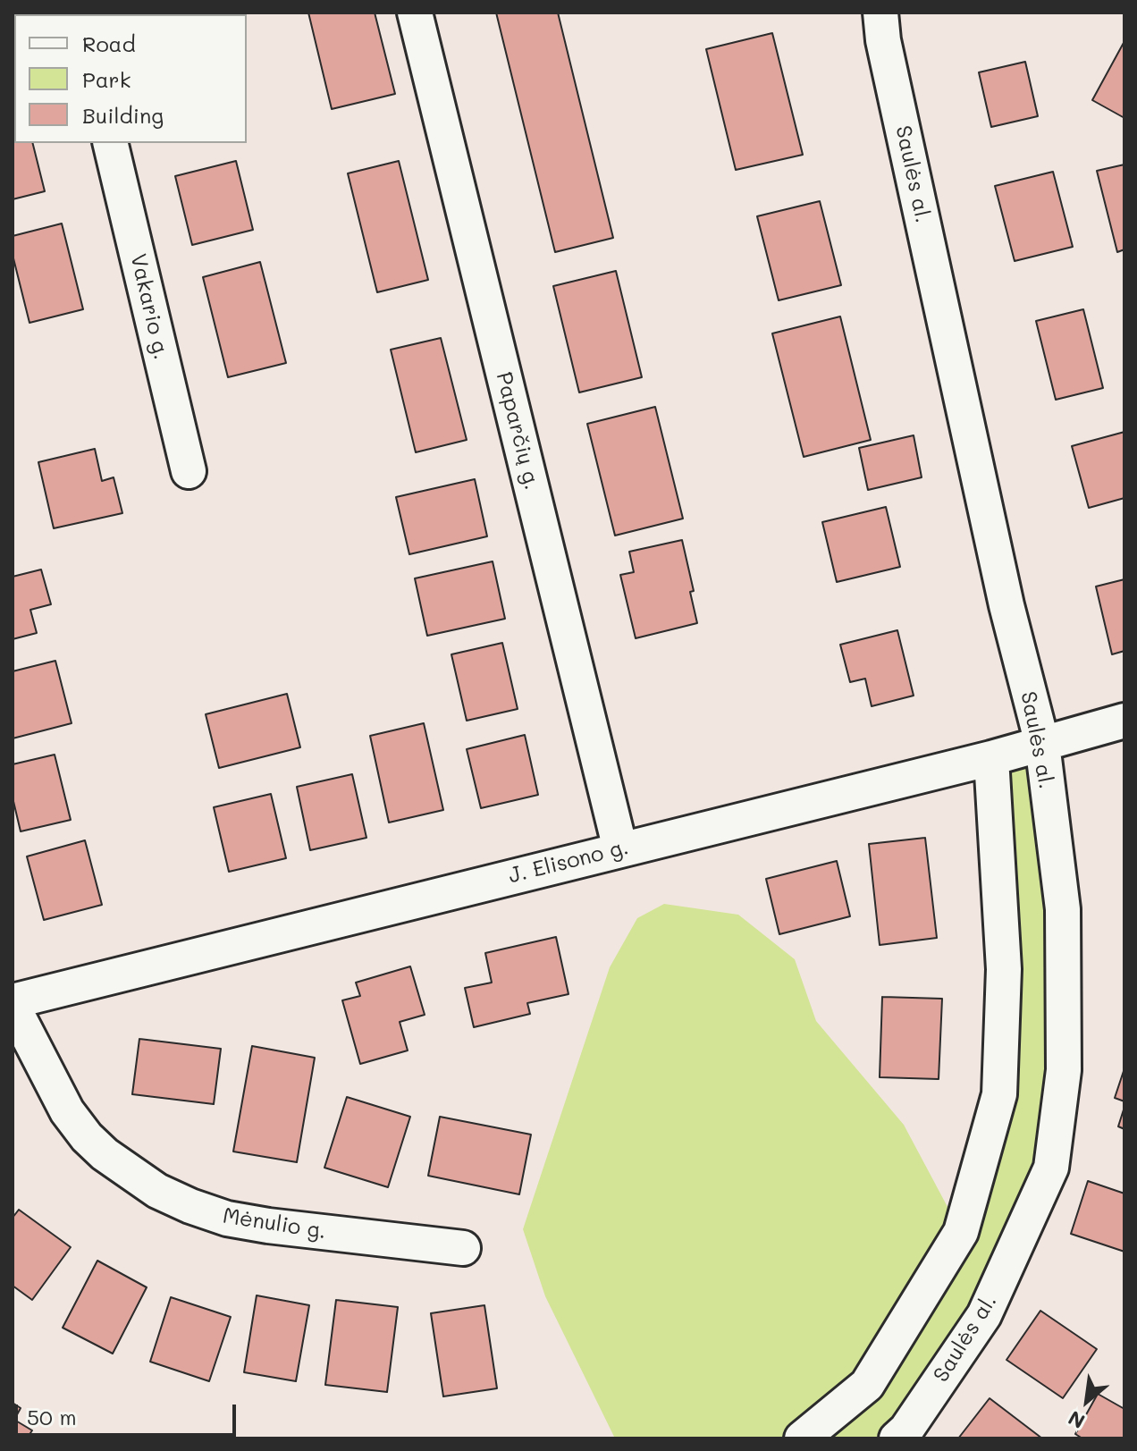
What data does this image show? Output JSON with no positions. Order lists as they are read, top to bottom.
{
  "streets": {
    "street": [
      "Saulės al.",
      "Vakario g.",
      "Paparčių g.",
      "J. Elisono g.",
      "Mėnulio g."
    ]
  },
  "crossings": [
    ["Saulės al.", "J. Elisono g."],
    ["Paparčių g.", "J. Elisono g."],
    ["J. Elisono g.", "Mėnulio g."]
  ],
  "legend": ["Road", "Park", "Building"],
  "scale_bar": "50 m",
  "north": "bottom left"
}
